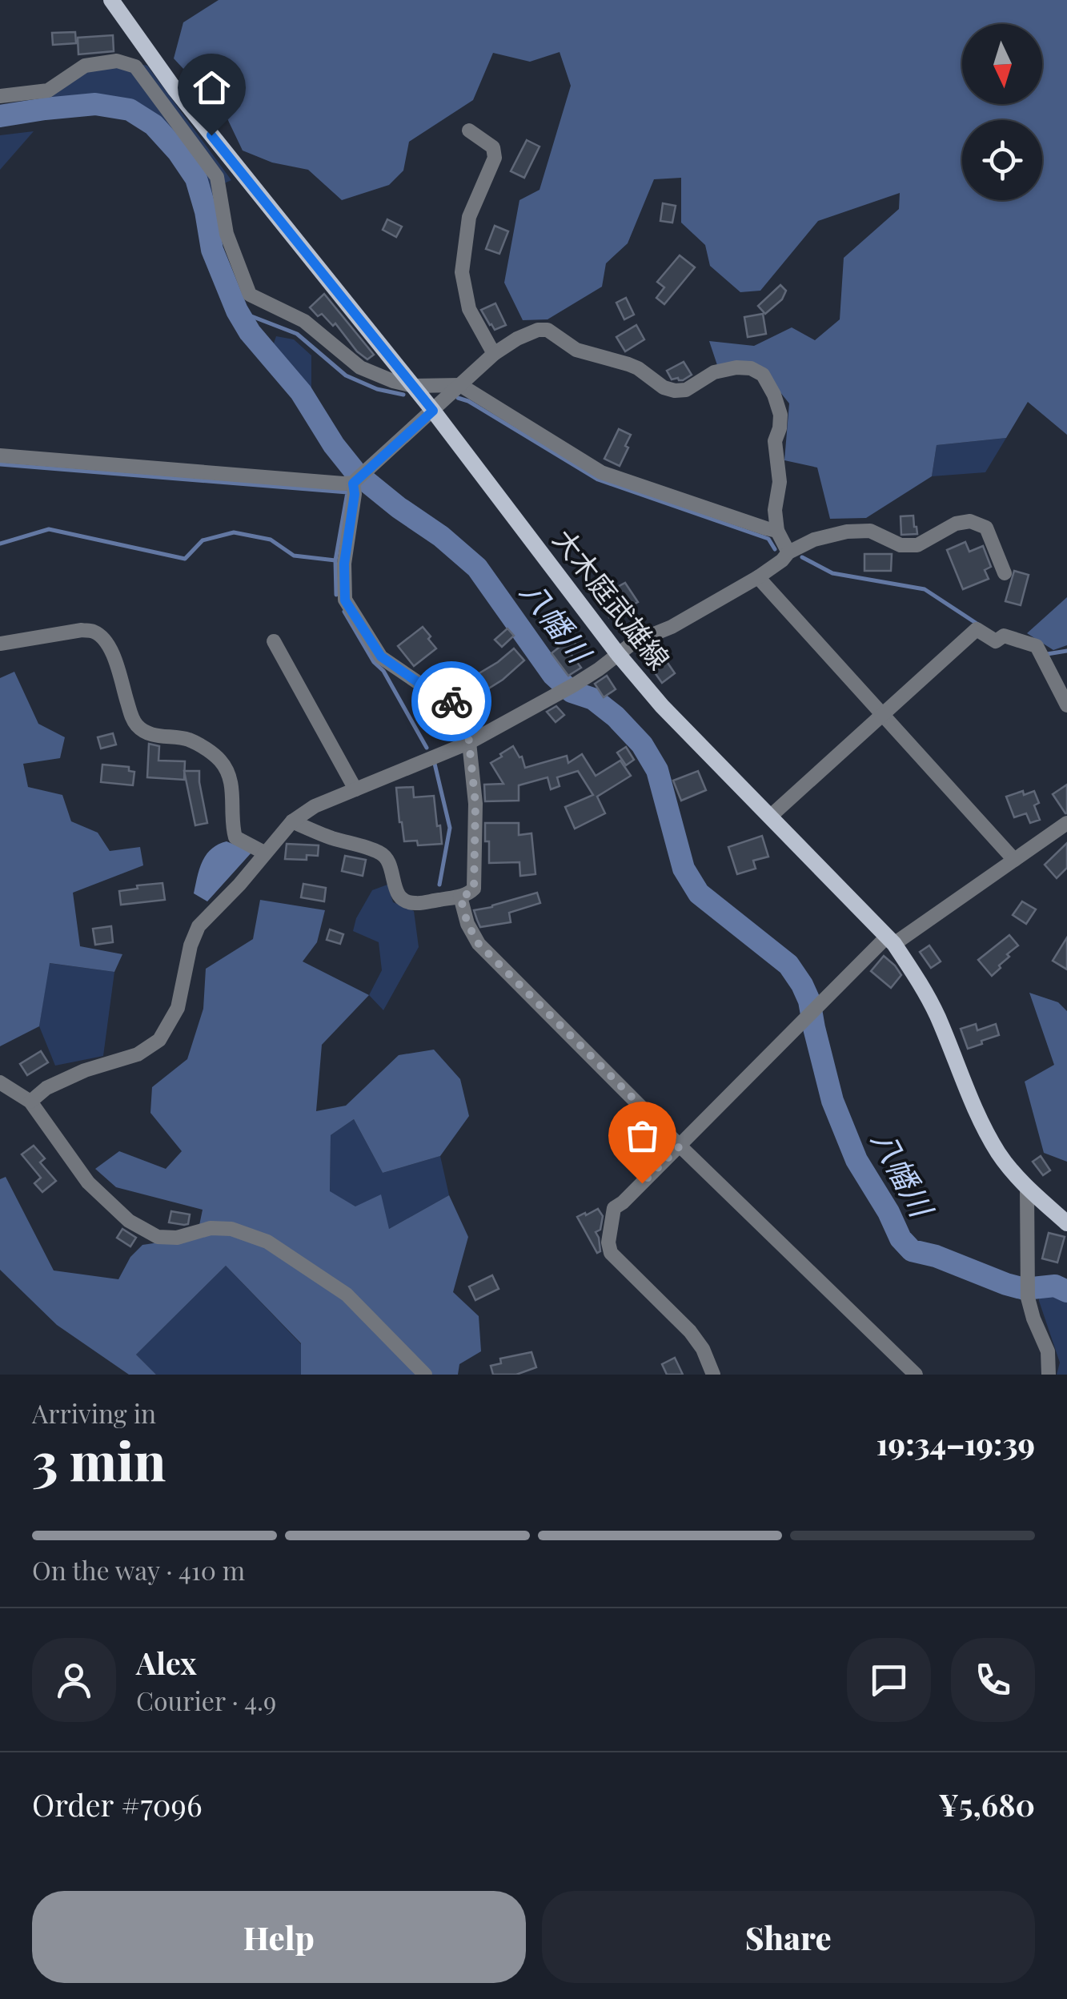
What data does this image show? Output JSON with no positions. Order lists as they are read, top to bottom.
{
  "streets": {
    "main road": ["大木庭武雄線"]
  },
  "water": ["八幡川"],
  "north": "bottom",
  "page": {
    "heading": ["3 min", "Arriving in", "19:34–19:39"],
    "panel": [
      "Alex",
      "Courier · 4.9",
      "Order #7096",
      "¥5,680"
    ],
    "bar": "On the way · 410 m",
    "buttons": ["Help", "Share"]
  }
}
